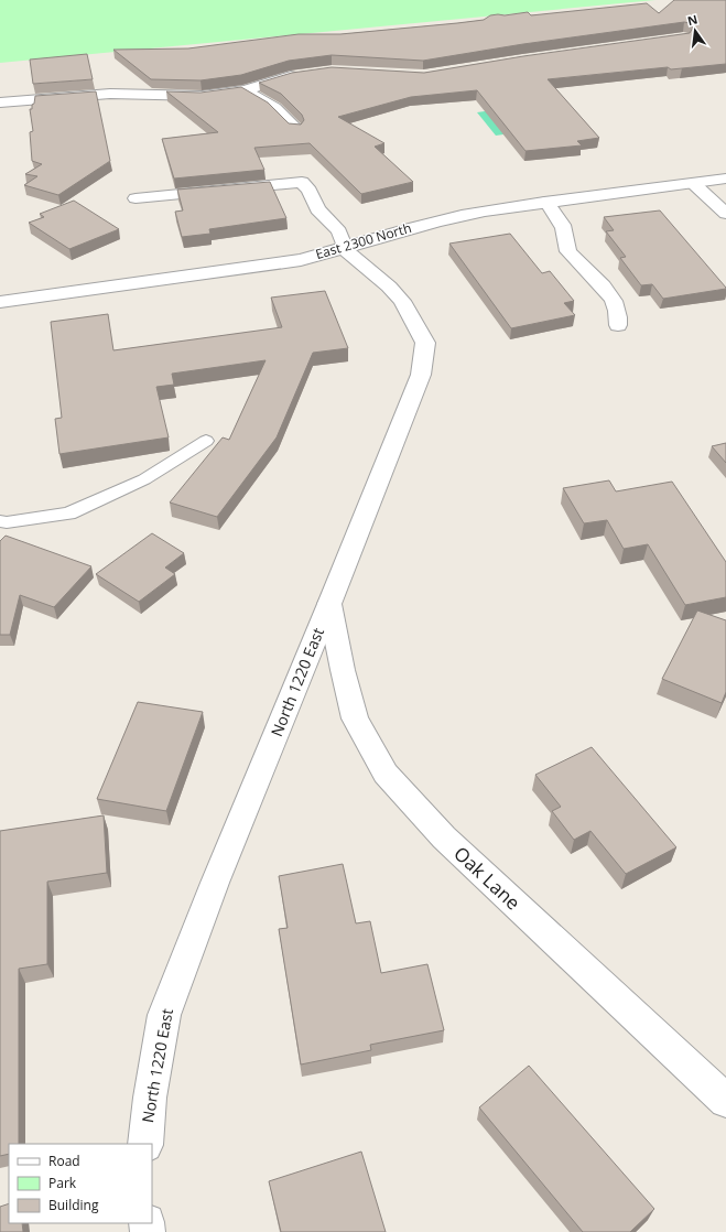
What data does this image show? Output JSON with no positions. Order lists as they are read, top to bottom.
{
  "streets": {
    "street": ["East 2300 North", "North 1220 East", "Oak Lane"]
  },
  "crossings": [
    ["East 2300 North", "North 1220 East"],
    ["North 1220 East", "Oak Lane"]
  ],
  "legend": ["Road", "Park", "Building"],
  "north": "top"
}
